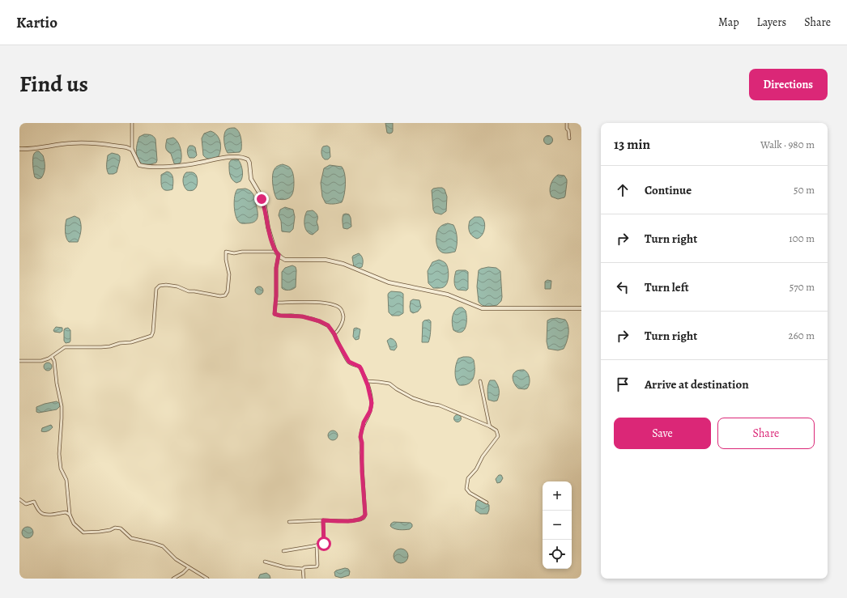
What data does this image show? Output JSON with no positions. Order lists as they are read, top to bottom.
{
  "page": {
    "header": "Kartio",
    "nav": ["Map", "Layers", "Share"],
    "title": "Find us",
    "buttons": [
      "Directions",
      ["Save", "Share"]
    ],
    "heading": ["13 min", "Walk · 980 m"],
    "list": [
      ["Continue", "50 m"],
      ["Turn right", "100 m"],
      ["Turn left", "570 m"],
      ["Turn right", "260 m"],
      "Arrive at destination"
    ],
    "map_buttons": ["+", "−"]
  }
}
